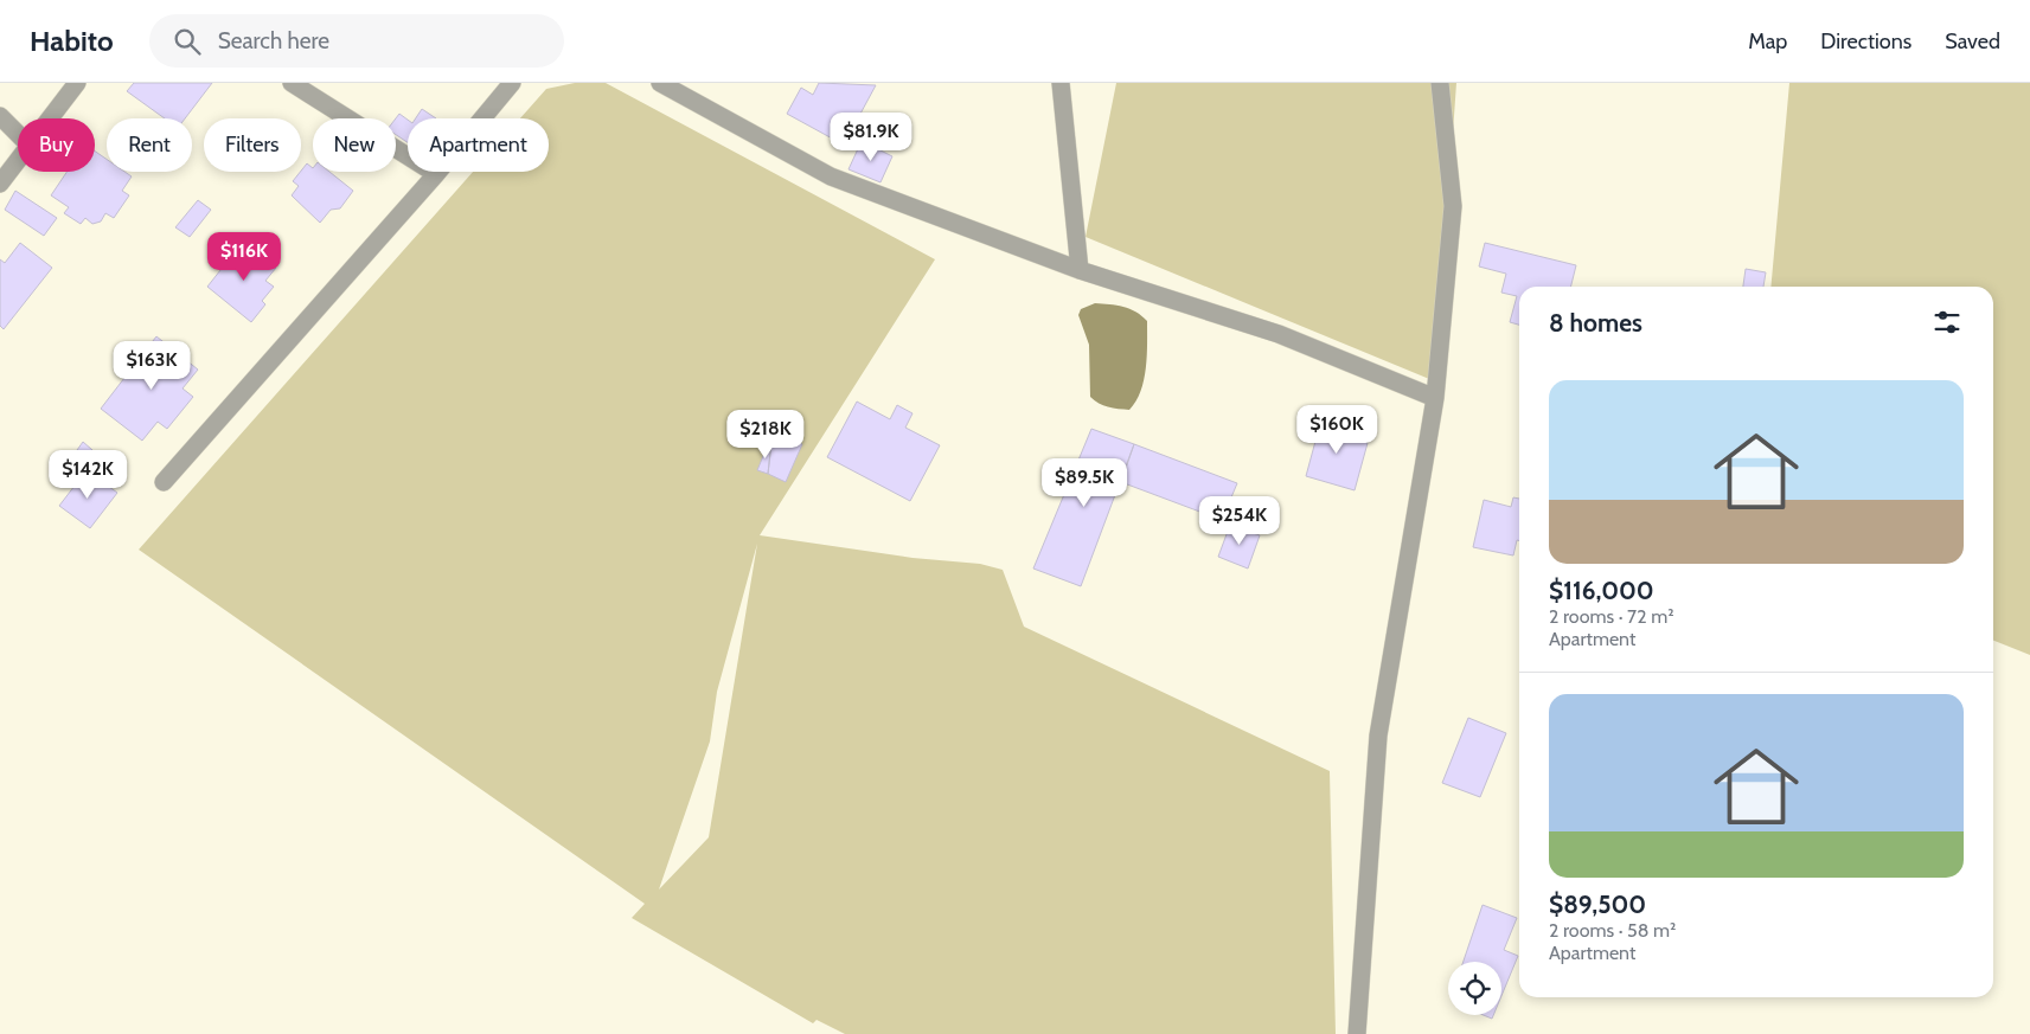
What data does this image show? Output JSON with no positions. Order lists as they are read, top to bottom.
{
  "page": {
    "header": "Habito",
    "search": "Search here",
    "nav": ["Map", "Directions", "Saved"],
    "price": [
      "$81.9K",
      "$116K",
      "$163K",
      "$160K",
      "$218K",
      "$142K",
      "$89.5K",
      "$254K"
    ],
    "chip": [
      "Buy",
      "Rent",
      "Filters",
      "New",
      "Apartment"
    ],
    "heading": "8 homes",
    "list": [
      {
        "name": "$116,000",
        "note": "2 rooms · 72 m² · Apartment"
      },
      {
        "name": "$89,500",
        "note": "2 rooms · 58 m² · Apartment"
      }
    ]
  }
}
